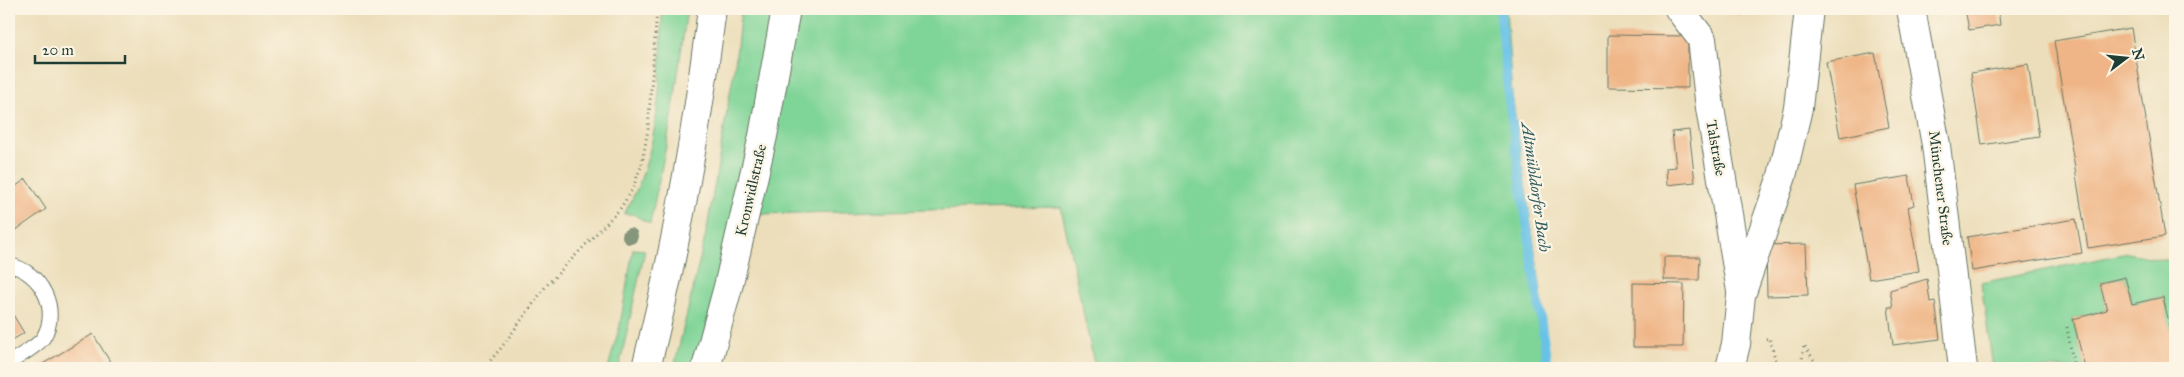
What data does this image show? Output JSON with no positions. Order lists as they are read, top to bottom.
{
  "streets": {
    "street": ["Talstraße", "Münchener Straße", "Kronwidlstraße"]
  },
  "water": ["Altmühldorfer Bach"],
  "scale_bar": "20 m",
  "north": "right"
}
